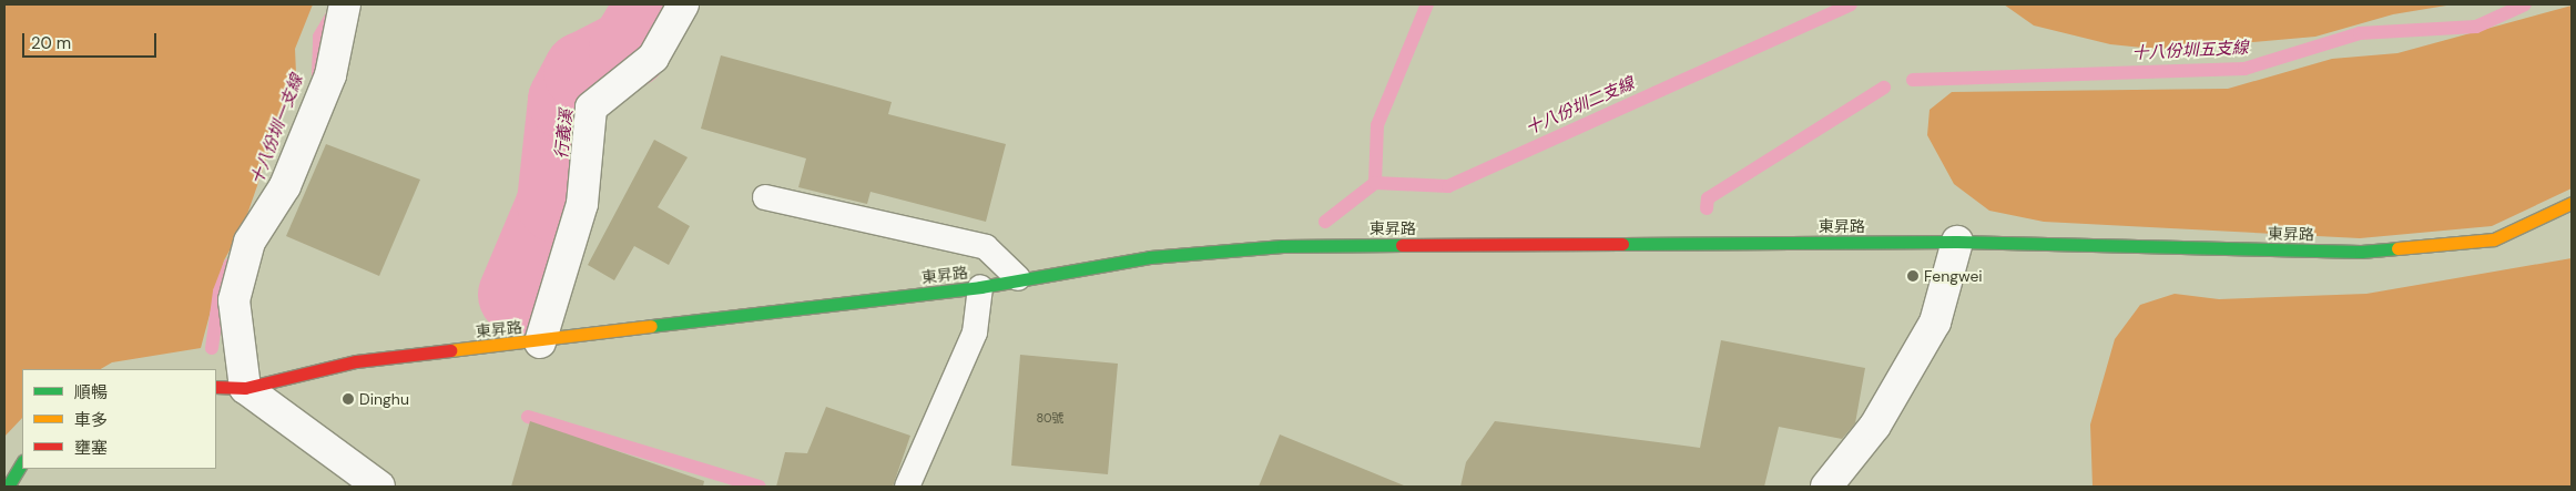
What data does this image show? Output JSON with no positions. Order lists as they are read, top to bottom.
{
  "streets": {
    "street": ["東昇路"]
  },
  "water": [
    "十八份圳五支線",
    "十八份圳二支線",
    "十八份圳一支線",
    "行義溪"
  ],
  "places": ["Fengwei", "Dinghu"],
  "house_numbers": ["80號"],
  "legend": ["順暢", "車多", "壅塞"],
  "scale_bar": "20 m"
}
